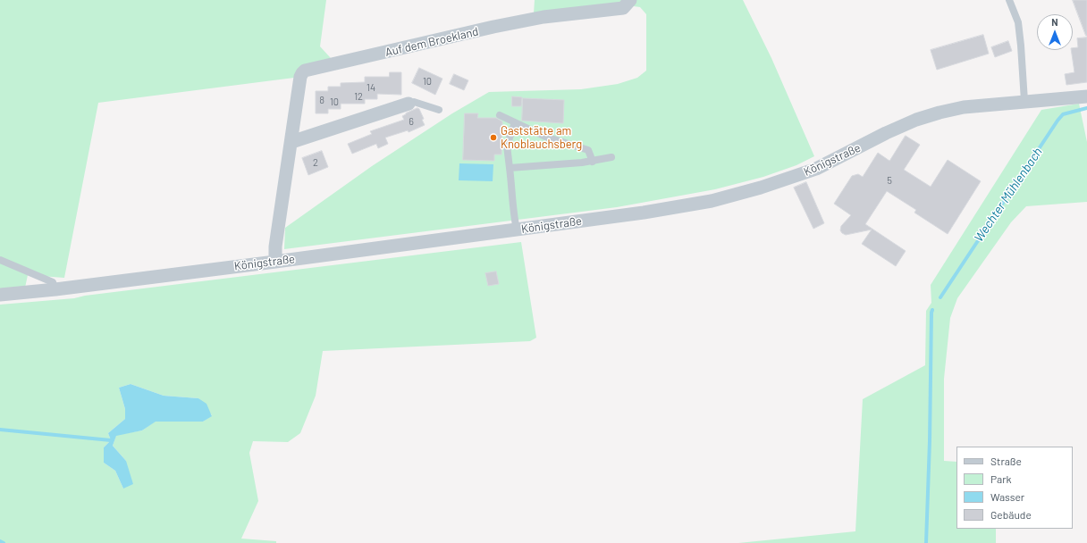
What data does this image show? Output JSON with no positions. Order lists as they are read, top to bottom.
{
  "streets": {
    "street": ["Auf dem Broekland", "Königstraße"]
  },
  "crossings": [
    ["Auf dem Broekland", "Königstraße"]
  ],
  "water": ["Wechter Mühlenbach"],
  "places": ["Gaststätte am Knoblauchsberg"],
  "house_numbers": [
    "10",
    "14",
    "12",
    "8",
    "10",
    "6",
    "2",
    "5"
  ],
  "legend": [
    "Straße",
    "Park",
    "Wasser",
    "Gebäude"
  ],
  "north": "top"
}
